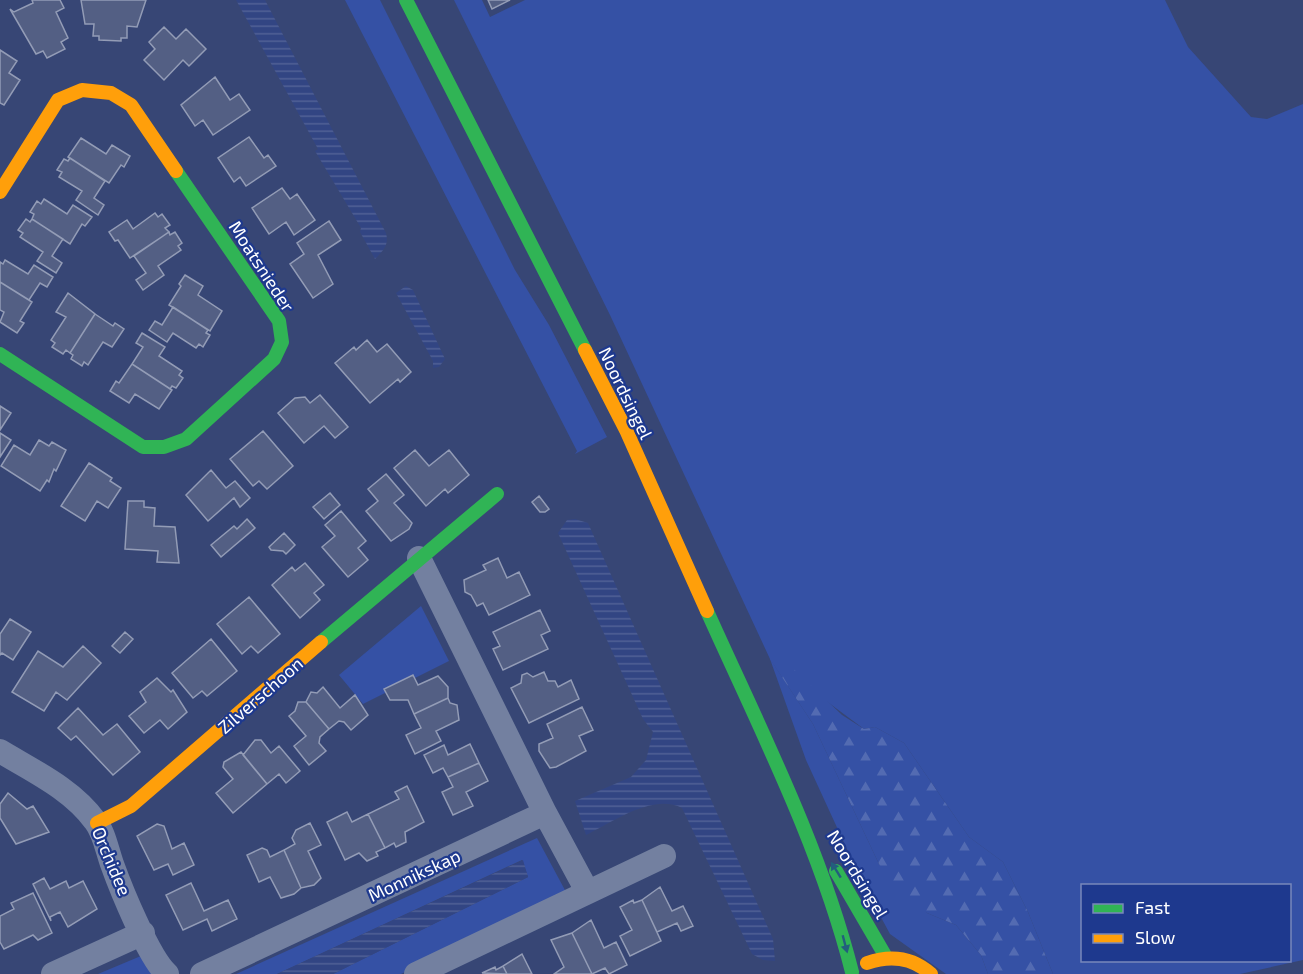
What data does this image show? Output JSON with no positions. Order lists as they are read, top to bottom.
{
  "streets": {
    "main road": ["Moatsnieder", "Noordsingel", "Zilverschoon"],
    "street": ["Orchidee", "Monnikskap"]
  },
  "crossings": [
    ["Zilverschoon", "Orchidee"]
  ],
  "legend": ["Fast", "Slow"]
}
